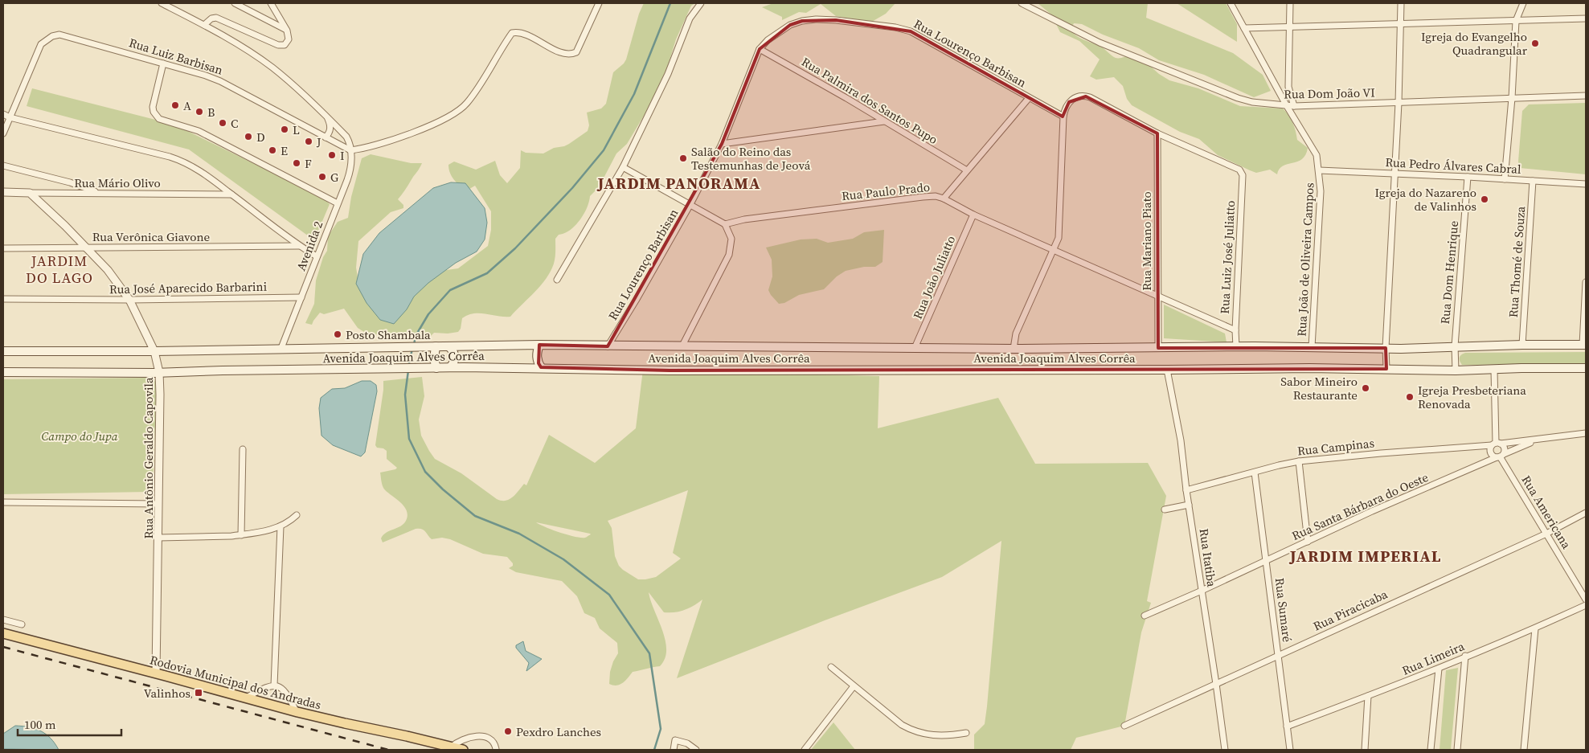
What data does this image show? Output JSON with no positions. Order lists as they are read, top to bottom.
{
  "streets": {
    "main road": ["Avenida Joaquim Alves Corrêa", "Rodovia Municipal dos Andradas"],
    "street": [
      "Rua Lourenço Barbisan",
      "Rua Luiz Barbisan",
      "Rua Dom João VI",
      "Rua Palmira dos Santos Pupo",
      "Rua Pedro Álvares Cabral",
      "Rua Mário Olivo",
      "Rua Paulo Prado",
      "Rua Verônica Giavone",
      "Rua Mariano Piato",
      "Avenida 2",
      "Rua Luiz José Juliatto",
      "Rua João de Oliveira Campos",
      "Rua Thomé de Souza",
      "Rua Dom Henrique",
      "Rua João Juliatto",
      "Rua José Aparecido Barbarini",
      "Rua Campinas",
      "Rua Antônio Geraldo Capovila",
      "Rua Santa Bárbara do Oeste",
      "Rua Americana",
      "Rua Itatiba",
      "Rua Sumaré",
      "Rua Piracicaba",
      "Rua Limeira"
    ]
  },
  "crossings": [
    ["Rua Lourenço Barbisan", "Rua Palmira dos Santos Pupo"],
    ["Rua Lourenço Barbisan", "Avenida Joaquim Alves Corrêa"],
    ["Rua Luiz Barbisan", "Avenida 2"],
    ["Rua Dom João VI", "Rua João de Oliveira Campos"],
    ["Rua Pedro Álvares Cabral", "Rua João de Oliveira Campos"],
    ["Rua Pedro Álvares Cabral", "Rua Thomé de Souza"],
    ["Rua Pedro Álvares Cabral", "Rua Dom Henrique"],
    ["Rua Mário Olivo", "Rua Antônio Geraldo Capovila"],
    ["Rua Paulo Prado", "Rua Mariano Piato"],
    ["Rua Paulo Prado", "Rua Luiz José Juliatto"],
    ["Rua Paulo Prado", "Rua João Juliatto"],
    ["Rua Verônica Giavone", "Rua Antônio Geraldo Capovila"],
    ["Rua Mariano Piato", "Rua Luiz José Juliatto"],
    ["Rua Mariano Piato", "Avenida Joaquim Alves Corrêa"],
    ["Avenida 2", "Rua José Aparecido Barbarini"],
    ["Avenida 2", "Avenida Joaquim Alves Corrêa"],
    ["Rua Luiz José Juliatto", "Avenida Joaquim Alves Corrêa"],
    ["Rua João de Oliveira Campos", "Avenida Joaquim Alves Corrêa"],
    ["Rua Thomé de Souza", "Avenida Joaquim Alves Corrêa"],
    ["Rua Dom Henrique", "Avenida Joaquim Alves Corrêa"],
    ["Rua João Juliatto", "Avenida Joaquim Alves Corrêa"],
    ["Rua José Aparecido Barbarini", "Rua Antônio Geraldo Capovila"],
    ["Avenida Joaquim Alves Corrêa", "Rua Antônio Geraldo Capovila"],
    ["Avenida Joaquim Alves Corrêa", "Rua Itatiba"],
    ["Rua Campinas", "Rua Santa Bárbara do Oeste"],
    ["Rua Campinas", "Rua Americana"],
    ["Rua Campinas", "Rua Itatiba"],
    ["Rua Campinas", "Rua Sumaré"],
    ["Rua Antônio Geraldo Capovila", "Rodovia Municipal dos Andradas"],
    ["Rua Santa Bárbara do Oeste", "Rua Americana"],
    ["Rua Santa Bárbara do Oeste", "Rua Itatiba"],
    ["Rua Santa Bárbara do Oeste", "Rua Sumaré"],
    ["Rua Americana", "Rua Piracicaba"],
    ["Rua Itatiba", "Rua Piracicaba"],
    ["Rua Sumaré", "Rua Piracicaba"],
    ["Rua Sumaré", "Rua Limeira"]
  ],
  "districts": ["JARDIM PANORAMA", "JARDIM DO LAGO", "JARDIM IMPERIAL"],
  "parks": ["Campo do Jupa"],
  "places": {
    "other": [
      "Igreja do Evangelho Quadrangular",
      "A",
      "B",
      "C",
      "L",
      "D",
      "J",
      "E",
      "I",
      "Salão do Reino das Testemunhas de Jeová",
      "F",
      "G",
      "Igreja do Nazareno de Valinhos",
      "Posto Shambala",
      "Sabor Mineiro Restaurante",
      "Igreja Presbeteriana Renovada",
      "Pexdro Lanches"
    ],
    "transit": ["Valinhos"]
  },
  "scale_bar": "100 m"
}
